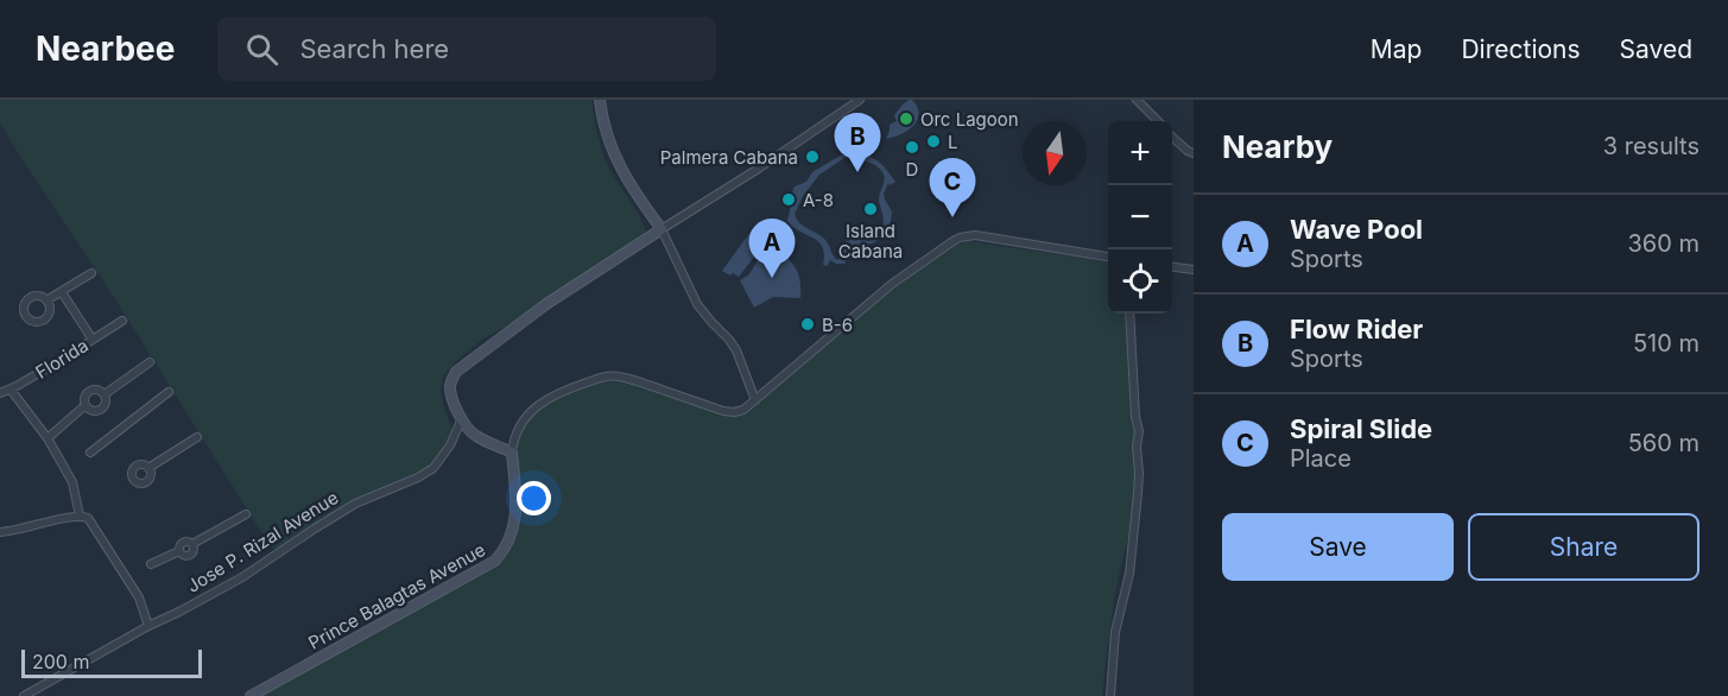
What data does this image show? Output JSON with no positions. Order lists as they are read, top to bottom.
{
  "streets": {
    "main road": ["Prince Balagtas Avenue"],
    "street": ["Florida", "Jose P. Rizal Avenue"]
  },
  "places": [
    "Orc Lagoon",
    "L",
    "D",
    "Palmera Cabana",
    "A-8",
    "Island Cabana",
    "B-6"
  ],
  "scale_bar": "200 m",
  "north": "bottom",
  "page": {
    "header": "Nearbee",
    "search": "Search here",
    "nav": ["Map", "Directions", "Saved"],
    "heading": ["Nearby", "3 results"],
    "pins": ["B", "C", "A"],
    "map_buttons": ["+", "−"],
    "list": [
      {
        "mark": "A",
        "name": "Wave Pool",
        "note": "Sports",
        "value": "360 m"
      },
      {
        "mark": "B",
        "name": "Flow Rider",
        "note": "Sports",
        "value": "510 m"
      },
      {
        "mark": "C",
        "name": "Spiral Slide",
        "note": "Place",
        "value": "560 m"
      }
    ],
    "buttons": ["Save", "Share"],
    "scale": "200 m"
  }
}
